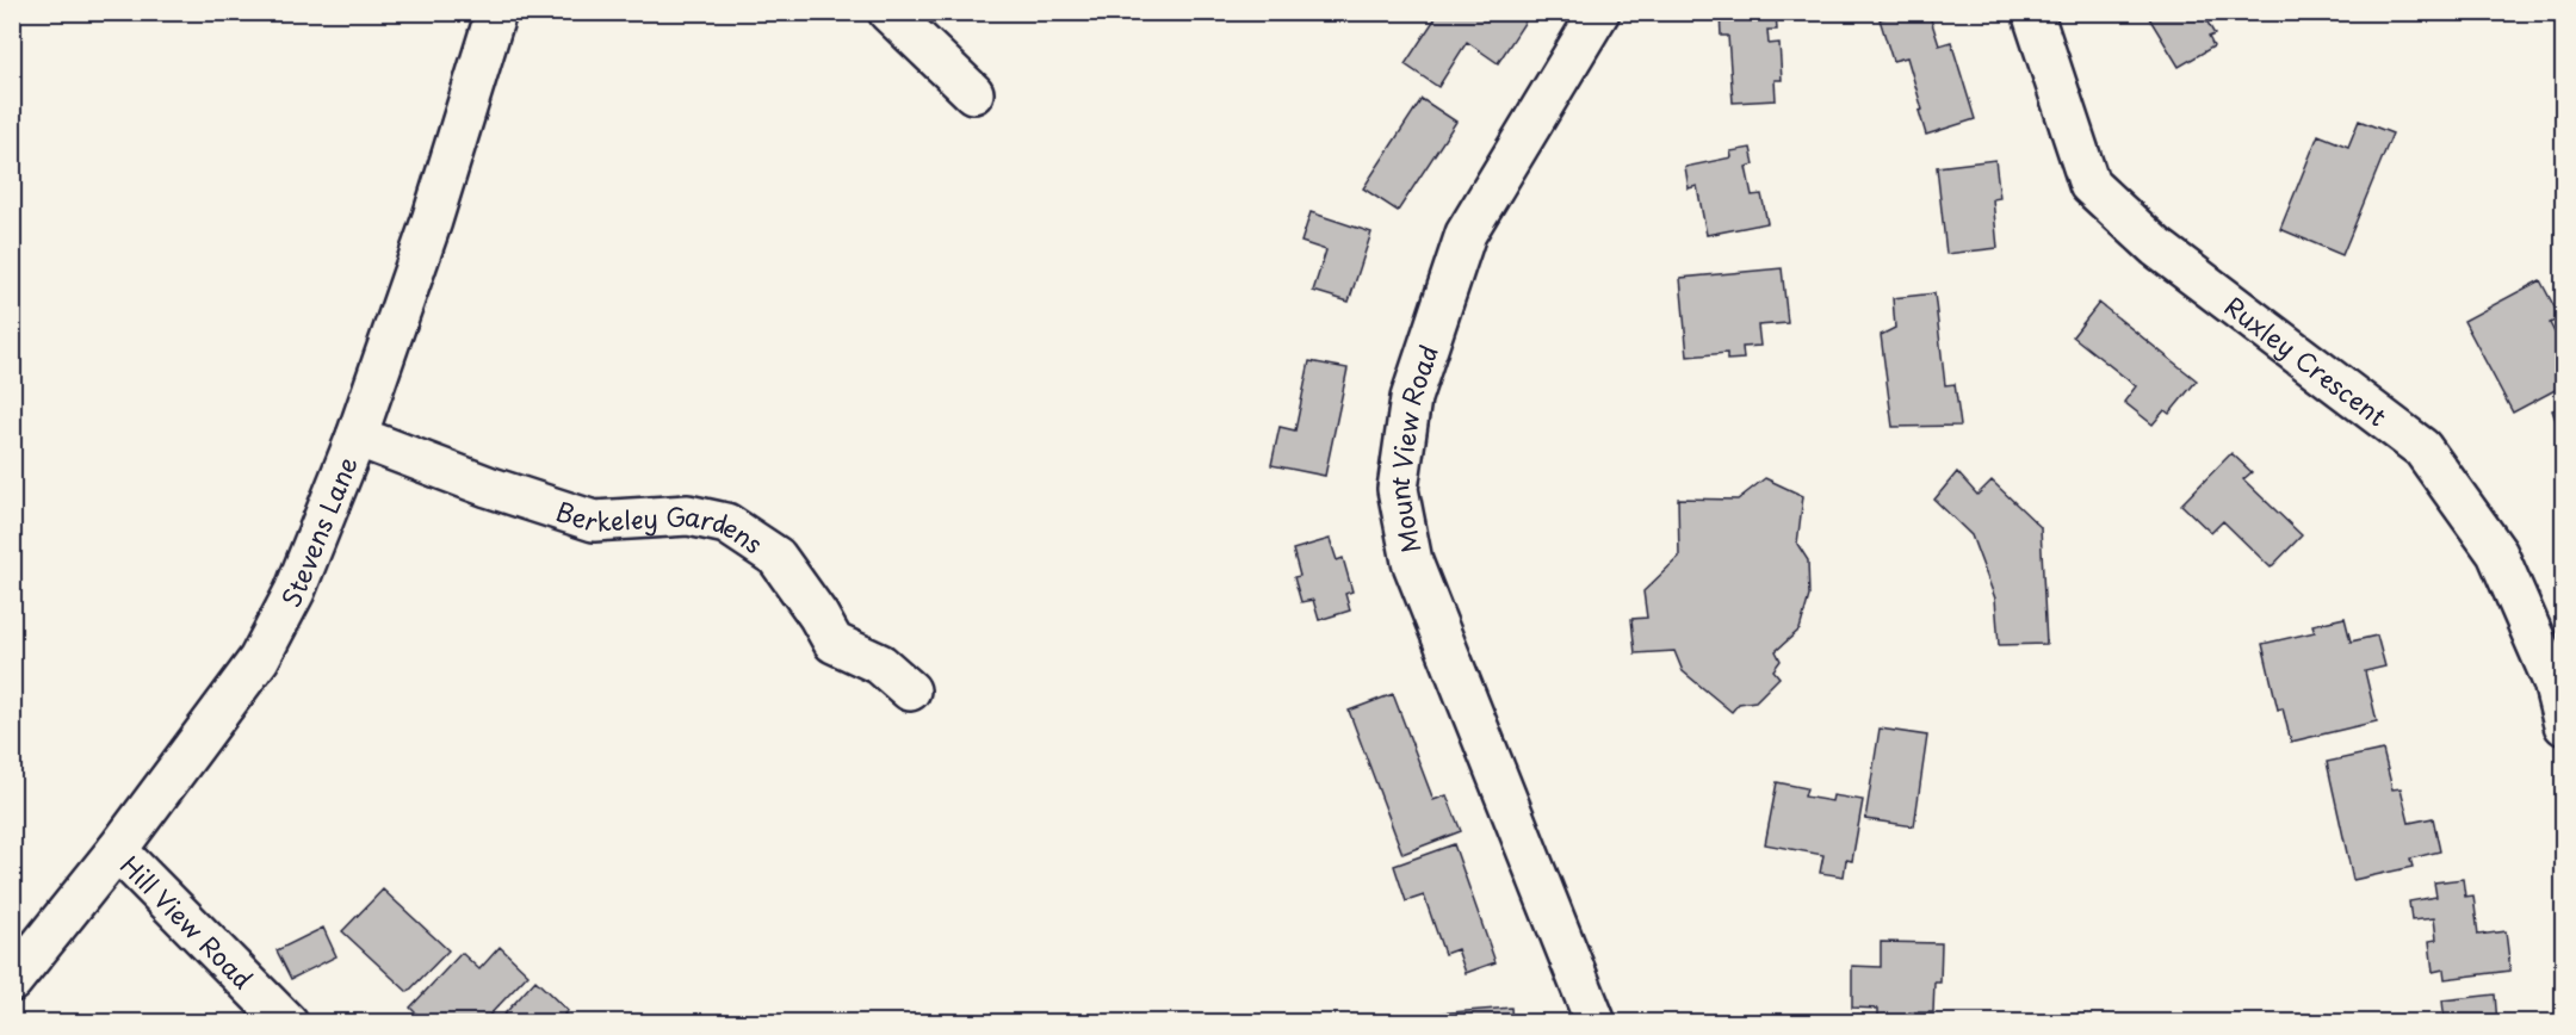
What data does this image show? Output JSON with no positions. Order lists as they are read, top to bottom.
{
  "streets": {
    "street": [
      "Ruxley Crescent",
      "Mount View Road",
      "Berkeley Gardens",
      "Stevens Lane",
      "Hill View Road"
    ]
  },
  "crossings": [
    ["Berkeley Gardens", "Stevens Lane"],
    ["Stevens Lane", "Hill View Road"]
  ]
}
